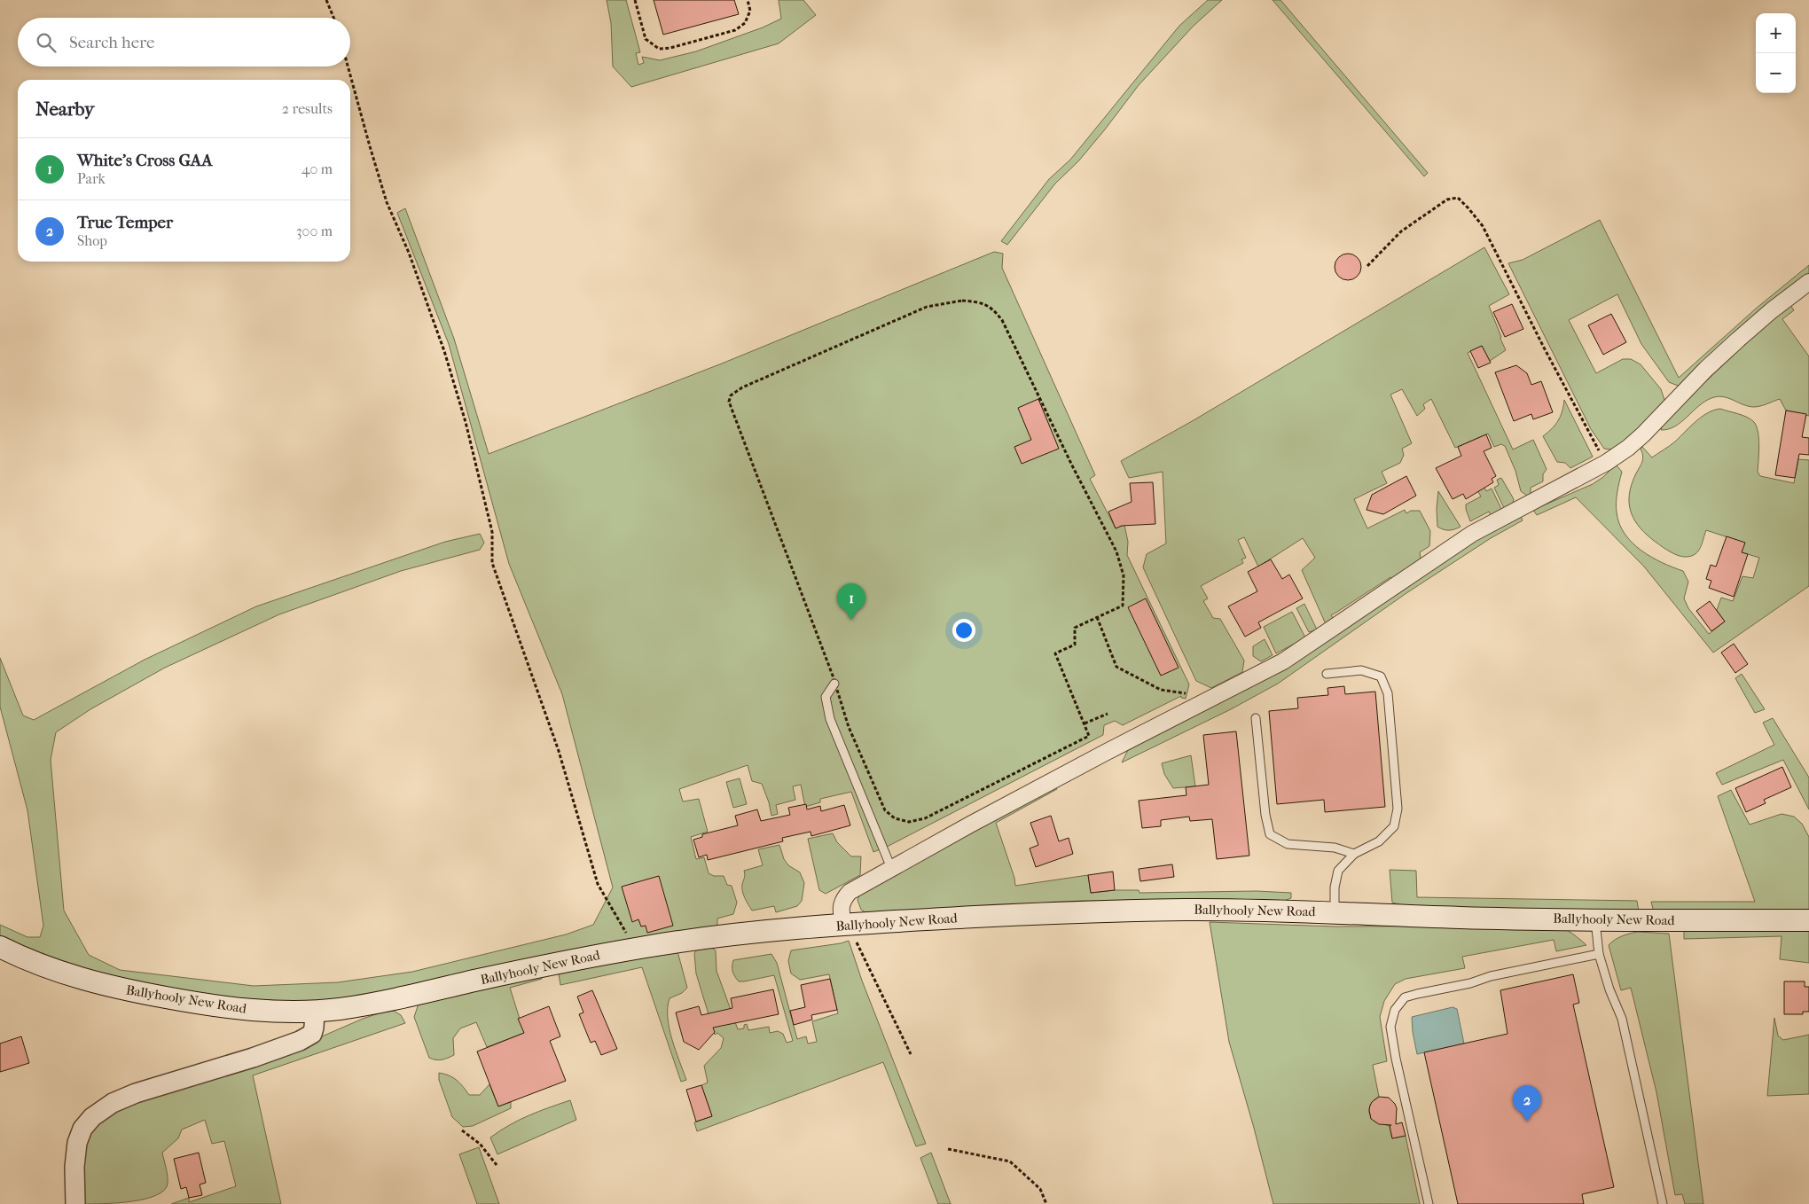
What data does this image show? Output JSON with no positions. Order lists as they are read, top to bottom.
{
  "streets": {
    "main road": ["Ballyhooly New Road"]
  },
  "page": {
    "map_buttons": ["+", "−"],
    "search": "Search here",
    "heading": ["Nearby", "2 results"],
    "list": [
      {
        "mark": "1",
        "name": "White's Cross GAA",
        "note": "Park",
        "value": "40 m"
      },
      {
        "mark": "2",
        "name": "True Temper",
        "note": "Shop",
        "value": "300 m"
      }
    ],
    "pins": ["1", "2"]
  }
}
